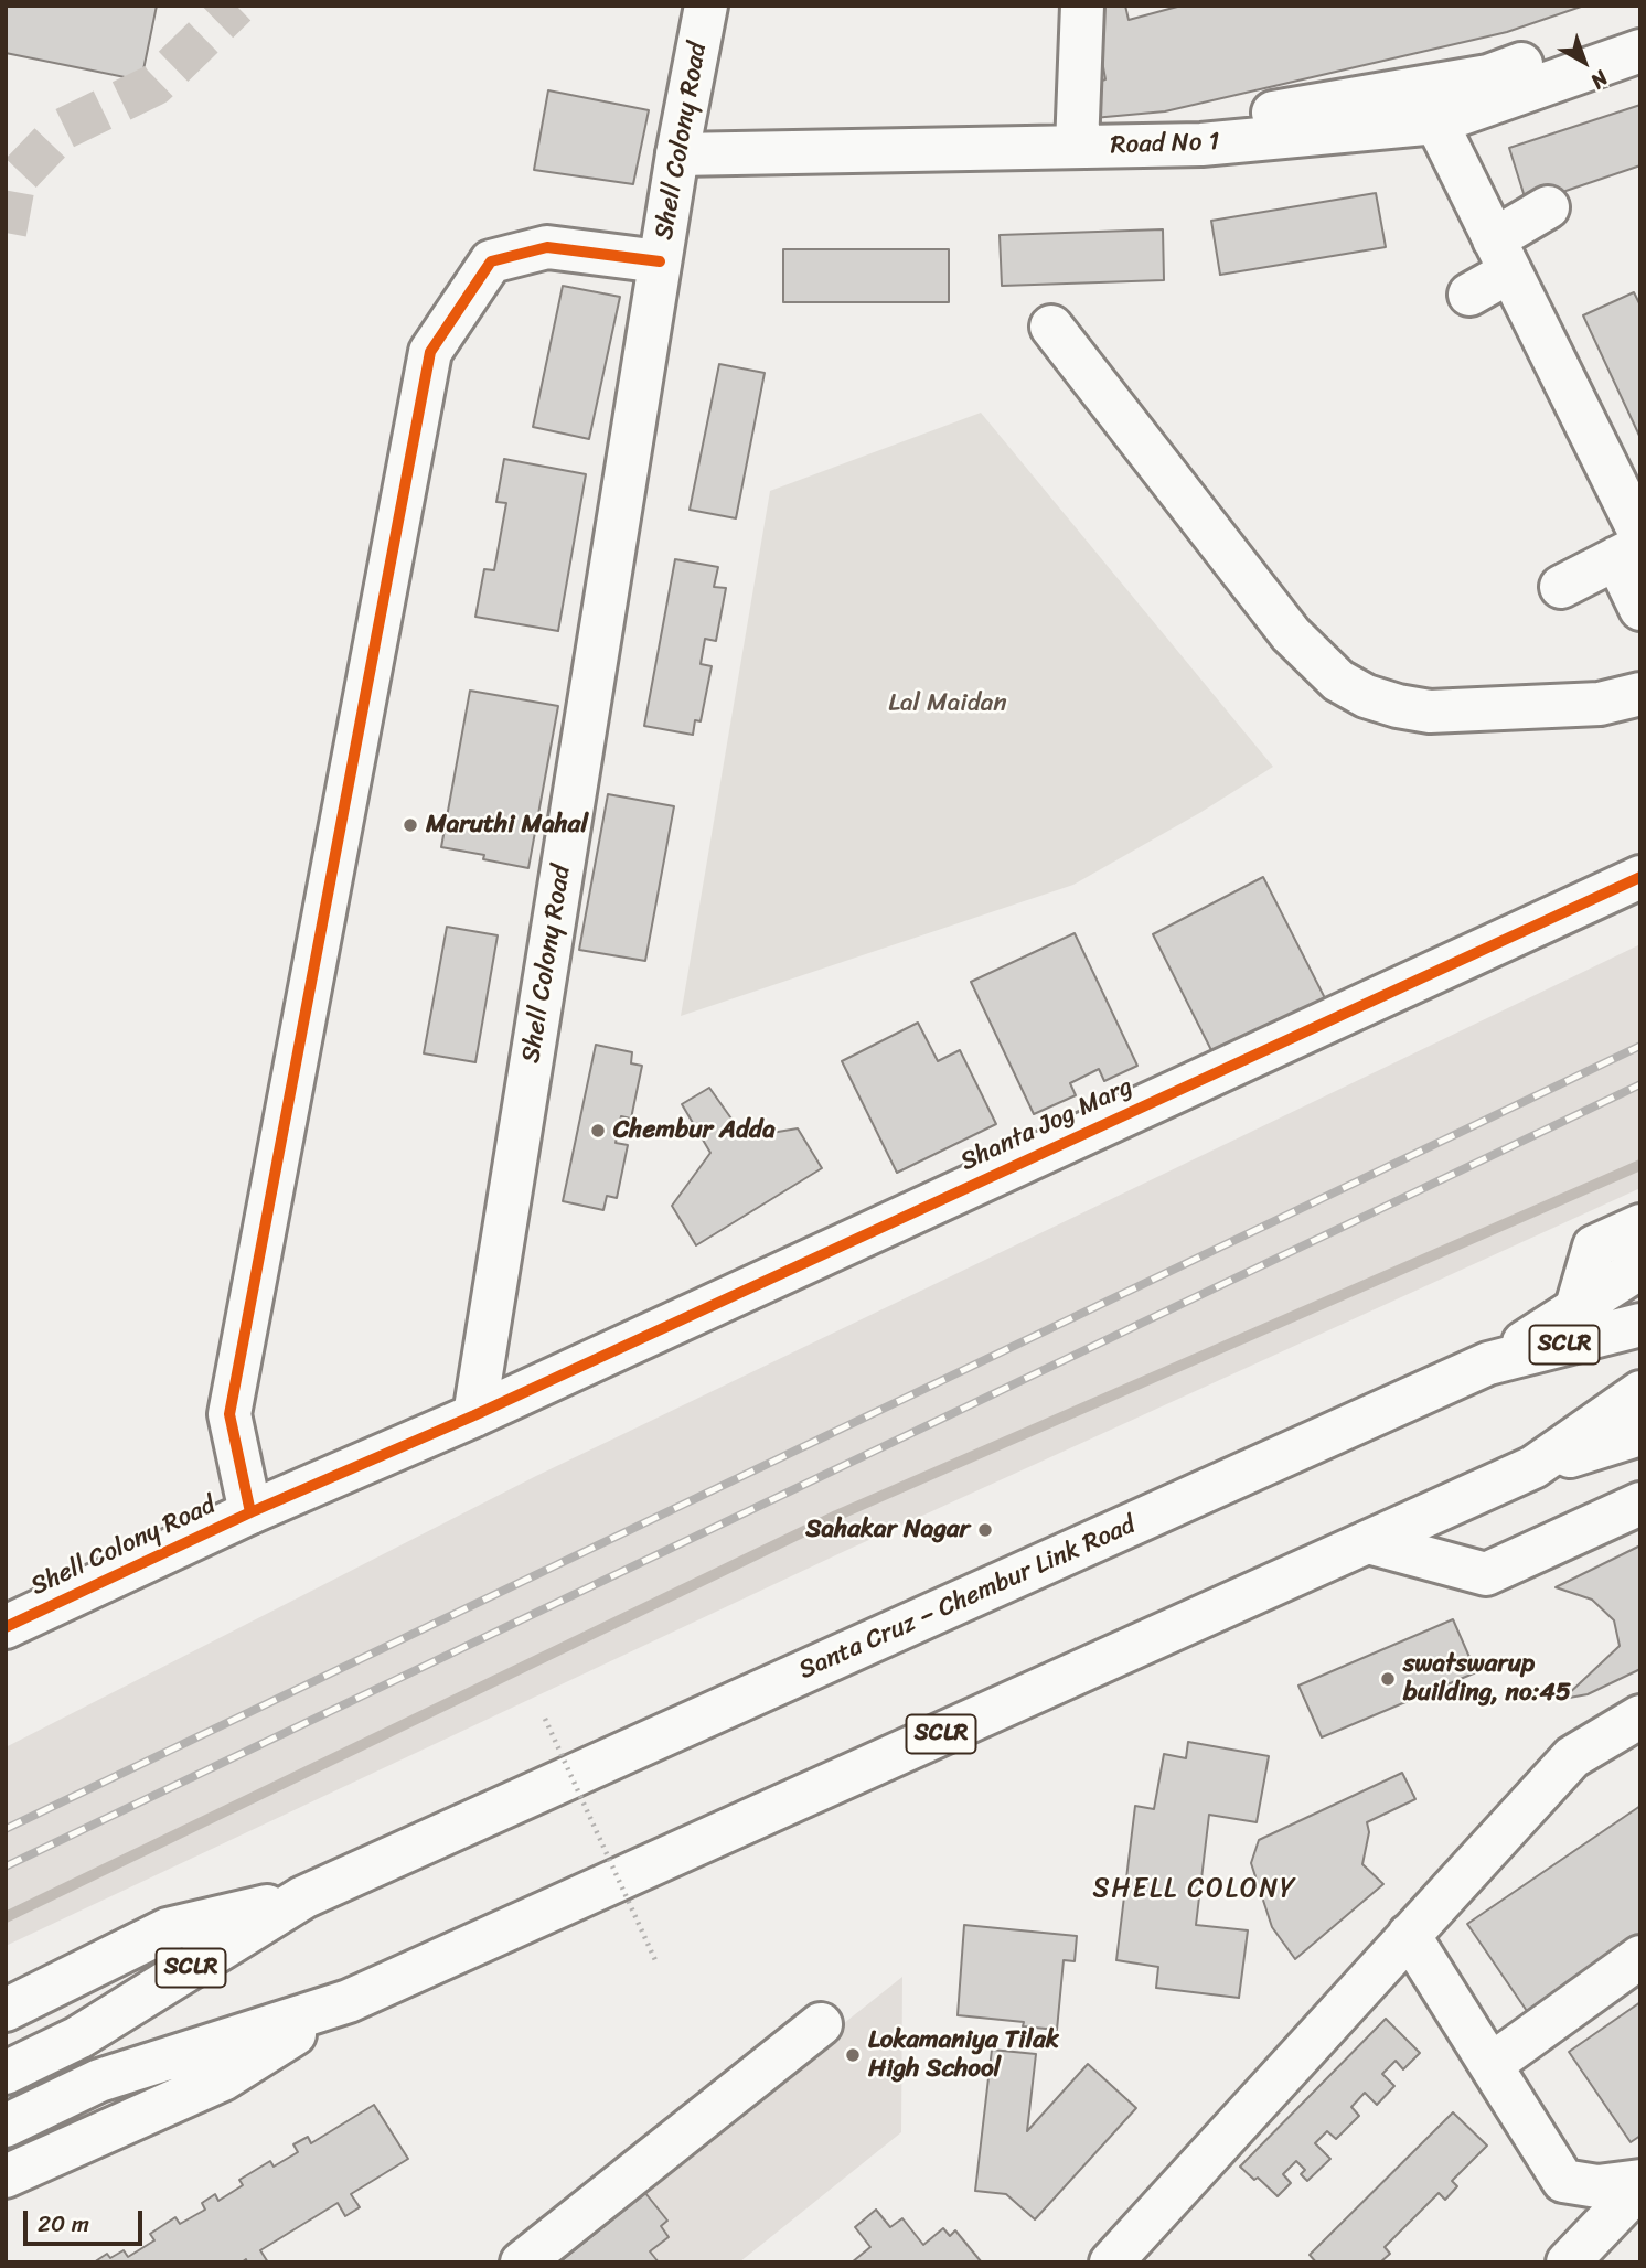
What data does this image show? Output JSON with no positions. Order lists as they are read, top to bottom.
{
  "streets": {
    "main road": [
      "Shell Colony Road",
      "Road No 1",
      "Shanta Jog Marg",
      "SCLR",
      "Santa Cruz – Chembur Link Road"
    ]
  },
  "crossings": [
    ["Shell Colony Road", "Road No 1"],
    ["Shell Colony Road", "Shanta Jog Marg"],
    ["SCLR", "Santa Cruz – Chembur Link Road"]
  ],
  "districts": ["SHELL COLONY"],
  "parks": ["Lal Maidan"],
  "places": [
    "Maruthi Mahal",
    "Chembur Adda",
    "Sahakar Nagar",
    "swatswarup building, no:45",
    "Lokamaniya Tilak High School"
  ],
  "scale_bar": "20 m",
  "north": "bottom right"
}
